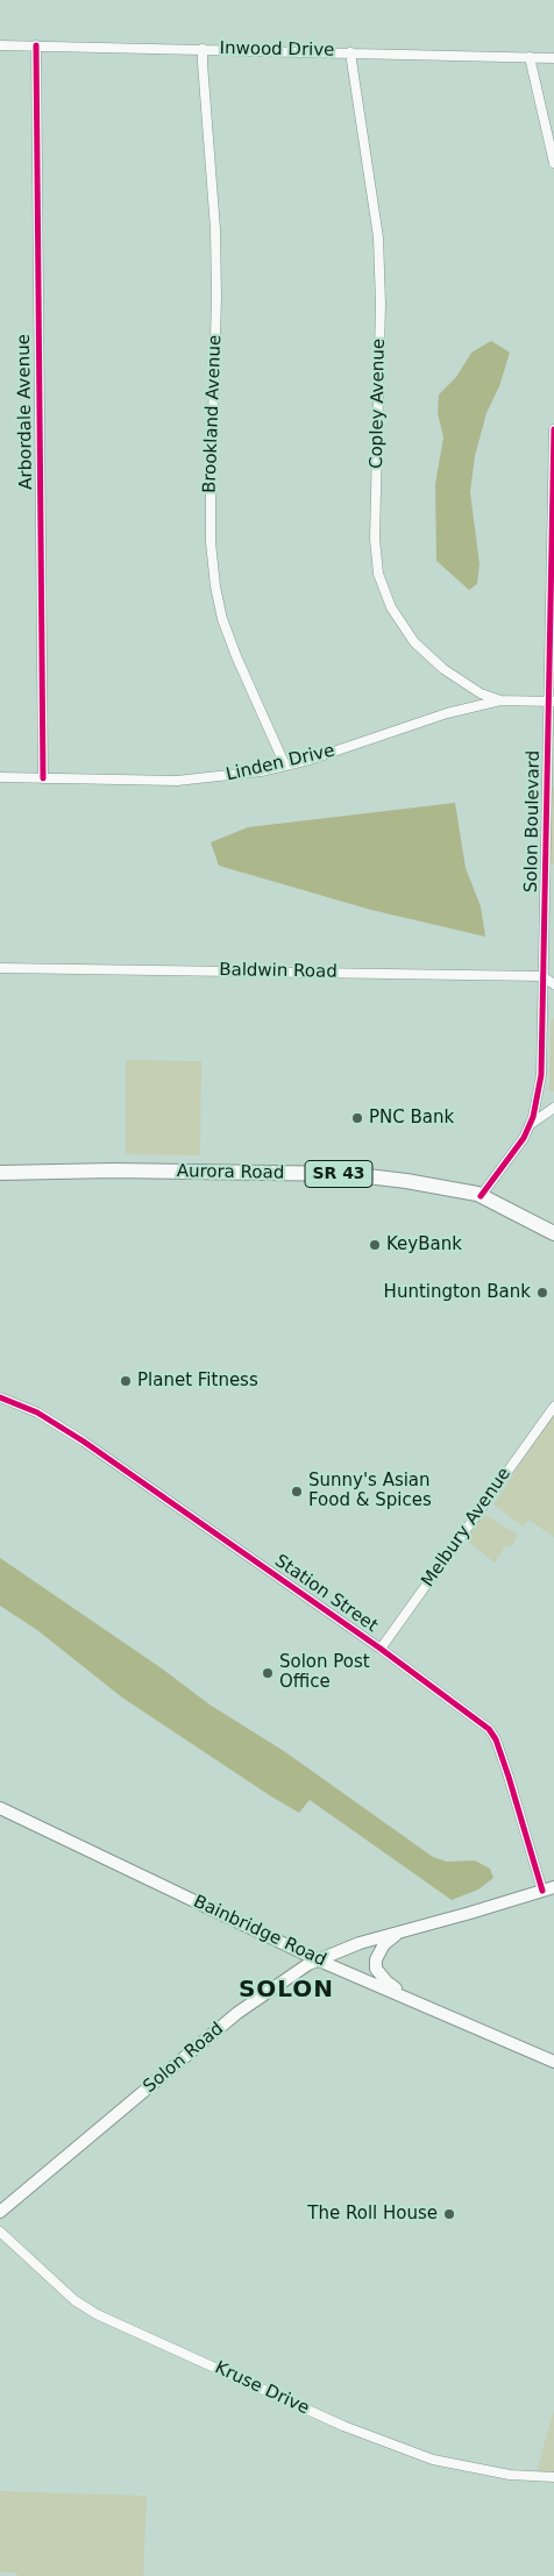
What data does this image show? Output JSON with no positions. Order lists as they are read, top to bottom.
{
  "streets": {
    "main road": ["Aurora Road", "SR 43"],
    "street": [
      "Inwood Drive",
      "Copley Avenue",
      "Arbordale Avenue",
      "Brookland Avenue",
      "Linden Drive",
      "Solon Boulevard",
      "Baldwin Road",
      "Melbury Avenue",
      "Station Street",
      "Bainbridge Road",
      "Solon Road",
      "Kruse Drive"
    ]
  },
  "crossings": [
    ["Inwood Drive", "Copley Avenue"],
    ["Inwood Drive", "Arbordale Avenue"],
    ["Inwood Drive", "Brookland Avenue"],
    ["Copley Avenue", "Linden Drive"],
    ["Arbordale Avenue", "Linden Drive"],
    ["Brookland Avenue", "Linden Drive"],
    ["Linden Drive", "Solon Boulevard"],
    ["Solon Boulevard", "Baldwin Road"],
    ["Solon Boulevard", "Aurora Road"],
    ["Melbury Avenue", "Station Street"],
    ["Station Street", "Solon Road"],
    ["Bainbridge Road", "Solon Road"]
  ],
  "districts": ["SOLON"],
  "places": [
    "PNC Bank",
    "KeyBank",
    "Huntington Bank",
    "Planet Fitness",
    "Sunny's Asian Food & Spices",
    "Solon Post Office",
    "The Roll House"
  ]
}
